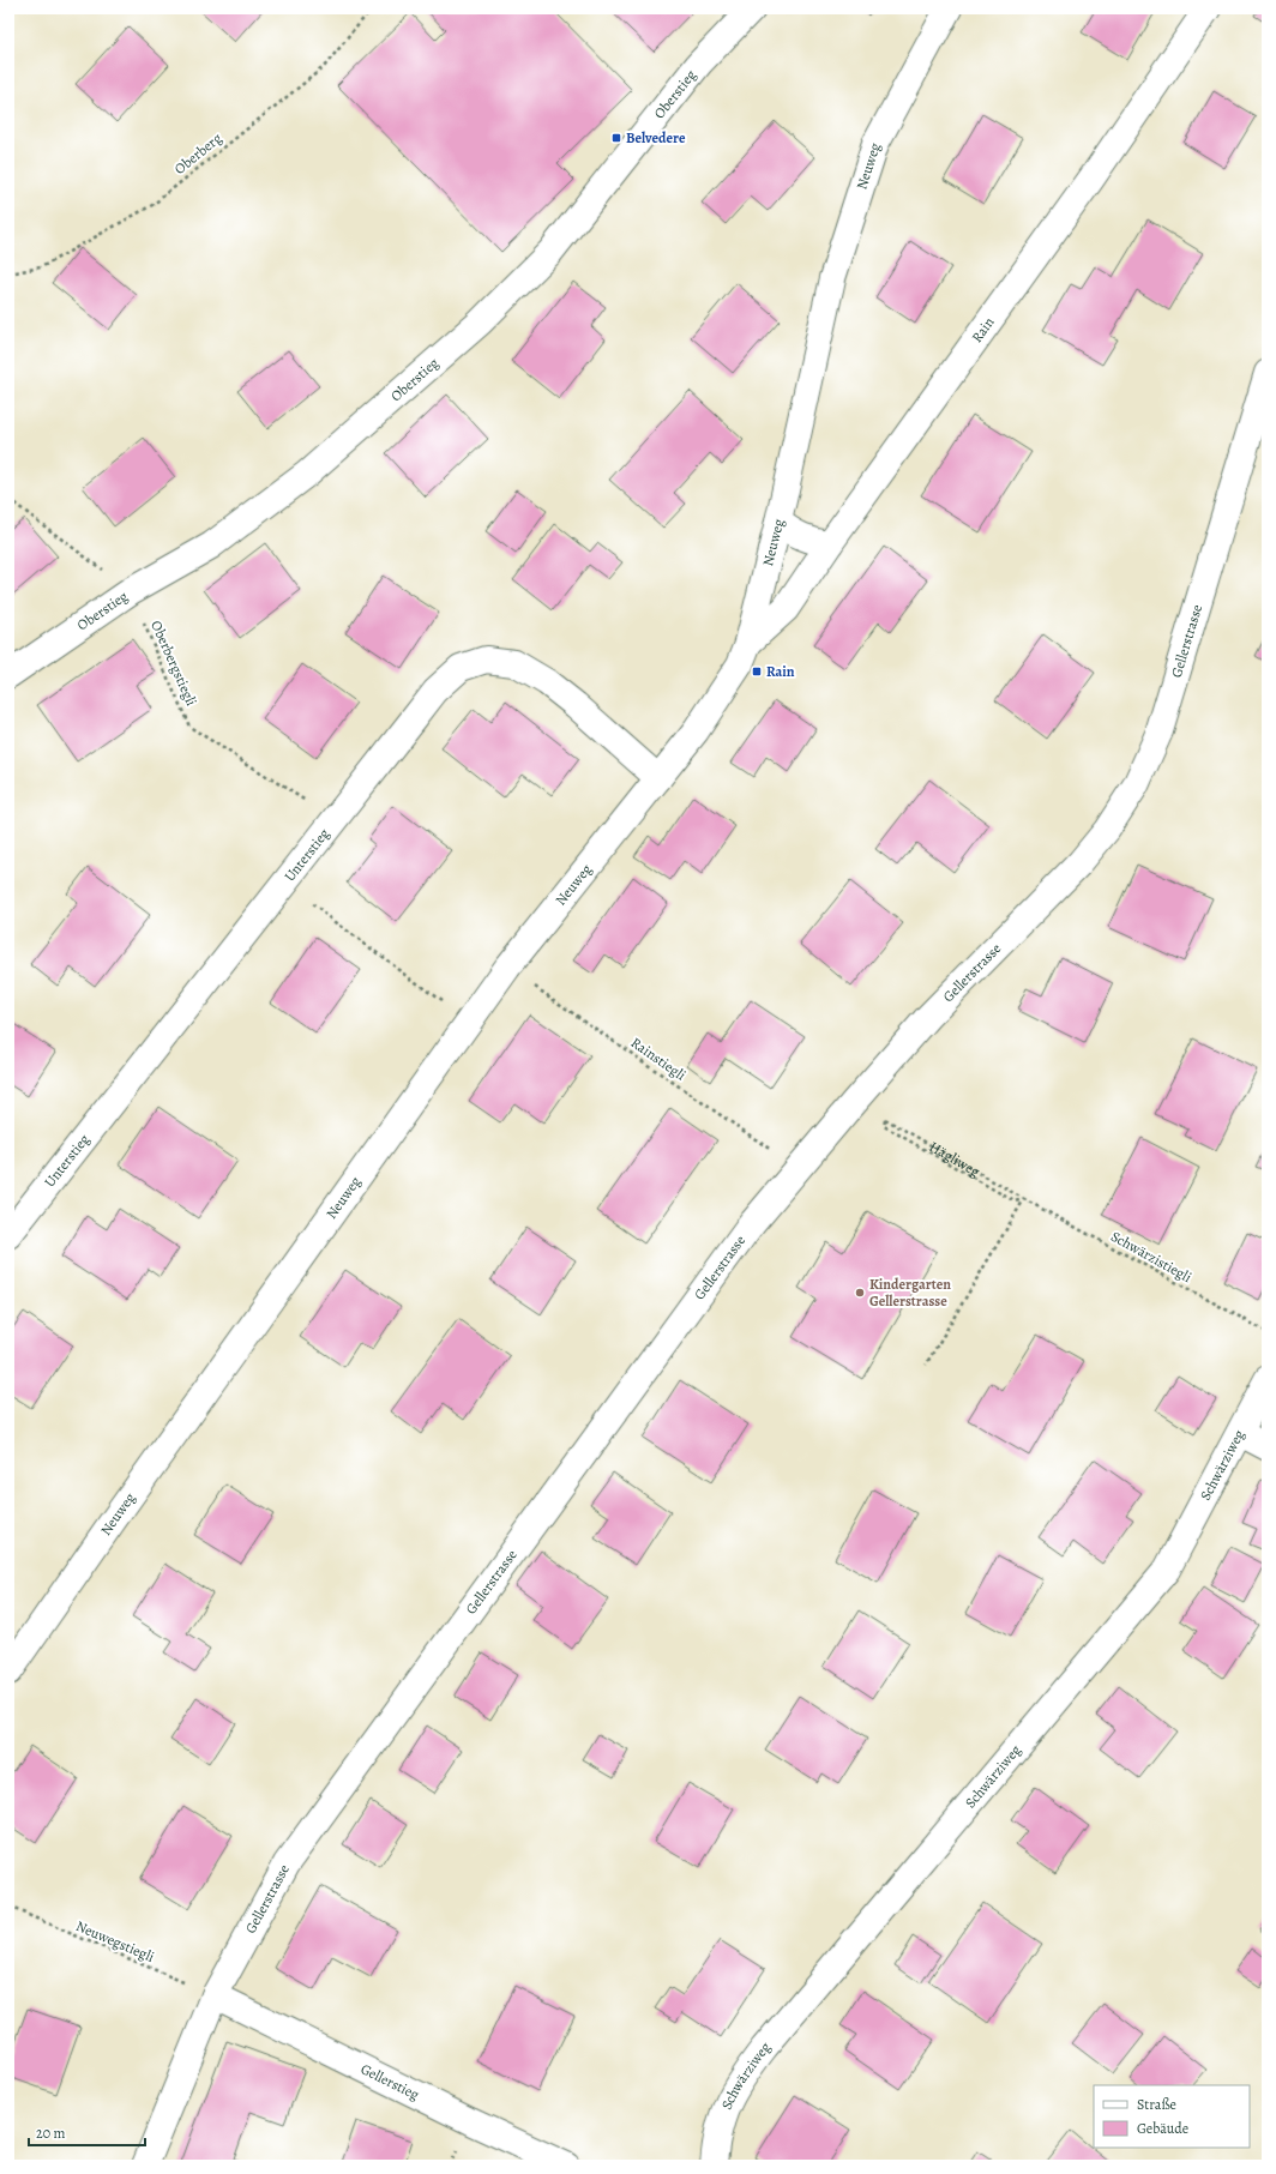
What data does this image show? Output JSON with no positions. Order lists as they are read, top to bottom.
{
  "streets": {
    "street": [
      "Oberstieg",
      "Neuweg",
      "Rain",
      "Gellerstrasse",
      "Unterstieg",
      "Schwärziweg",
      "Gellerstieg"
    ],
    "path": [
      "Oberberg",
      "Oberbergstiegli",
      "Rainstiegli",
      "Hägliweg",
      "Schwärzistiegli",
      "Neuwegstiegli"
    ]
  },
  "crossings": [
    ["Oberstieg", "Oberbergstiegli"],
    ["Neuweg", "Rain"],
    ["Neuweg", "Unterstieg"],
    ["Neuweg", "Rainstiegli"],
    ["Gellerstrasse", "Rainstiegli"],
    ["Gellerstrasse", "Schwärzistiegli"],
    ["Gellerstrasse", "Neuwegstiegli"],
    ["Gellerstrasse", "Gellerstieg"],
    ["Oberbergstiegli", "Unterstieg"],
    ["Hägliweg", "Schwärzistiegli"],
    ["Neuwegstiegli", "Gellerstieg"]
  ],
  "places": {
    "transit": ["Belvedere", "Rain"],
    "other": ["Kindergarten Gellerstrasse"]
  },
  "legend": ["Straße", "Gebäude"],
  "scale_bar": "20 m"
}
